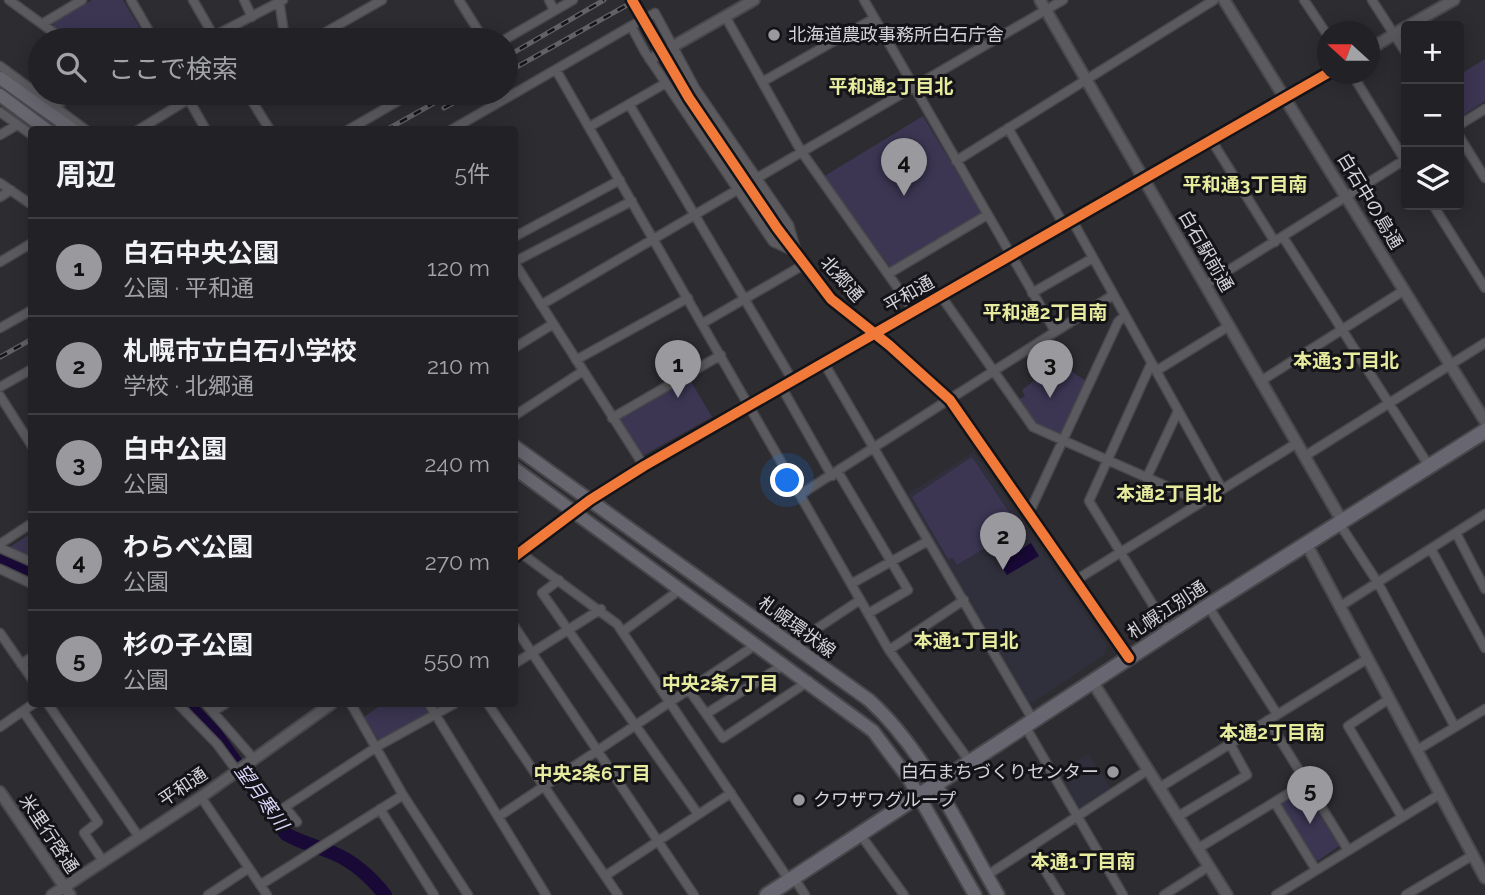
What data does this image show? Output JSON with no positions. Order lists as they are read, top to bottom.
{
  "streets": {
    "highway": ["札幌江別通"],
    "main road": ["札幌環状線"],
    "street": [
      "白石中の島通",
      "白石駅前通",
      "北郷通",
      "平和通",
      "米里行啓通"
    ]
  },
  "crossings": [
    ["白石中の島通", "平和通"],
    ["白石駅前通", "平和通"],
    ["白石駅前通", "札幌江別通"],
    ["北郷通", "平和通"],
    ["北郷通", "札幌江別通"],
    ["平和通", "札幌環状線"],
    ["平和通", "米里行啓通"],
    ["札幌江別通", "札幌環状線"]
  ],
  "districts": [
    "平和通2丁目北",
    "平和通3丁目南",
    "平和通2丁目南",
    "本通3丁目北",
    "本通2丁目北",
    "本通1丁目北",
    "中央2条7丁目",
    "本通2丁目南",
    "中央2条6丁目",
    "本通1丁目南"
  ],
  "water": ["望月寒川"],
  "places": ["北海道農政事務所白石庁舎", "白石まちづくりセンター", "クワザワグループ"],
  "north": "left",
  "page": {
    "map_buttons": ["+", "−"],
    "search": "ここで検索",
    "heading": ["周辺", "5件"],
    "pins": [
      "4",
      "1",
      "3",
      "2",
      "5"
    ],
    "list": [
      {
        "mark": "1",
        "name": "白石中央公園",
        "note": "公園 · 平和通",
        "value": "120 m"
      },
      {
        "mark": "2",
        "name": "札幌市立白石小学校",
        "note": "学校 · 北郷通",
        "value": "210 m"
      },
      {
        "mark": "3",
        "name": "白中公園",
        "note": "公園",
        "value": "240 m"
      },
      {
        "mark": "4",
        "name": "わらべ公園",
        "note": "公園",
        "value": "270 m"
      },
      {
        "mark": "5",
        "name": "杉の子公園",
        "note": "公園",
        "value": "550 m"
      }
    ]
  }
}
